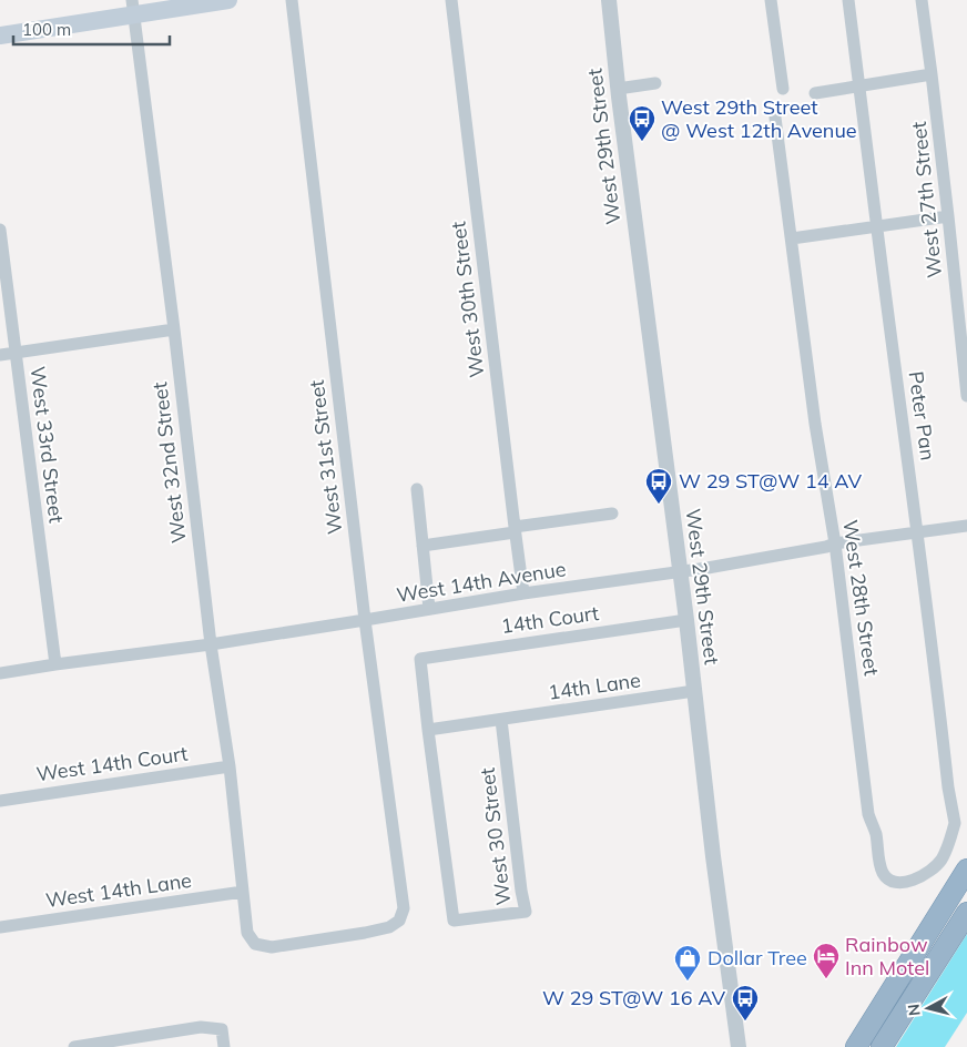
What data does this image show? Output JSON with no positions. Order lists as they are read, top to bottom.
{
  "streets": {
    "street": [
      "West 29th Street",
      "West 27th Street",
      "West 30th Street",
      "Peter Pan",
      "West 33rd Street",
      "West 31st Street",
      "West 32nd Street",
      "West 14th Avenue",
      "West 28th Street",
      "14th Court",
      "14th Lane",
      "West 14th Court",
      "West 30 Street",
      "West 14th Lane"
    ]
  },
  "crossings": [
    ["West 29th Street", "West 14th Avenue"],
    ["West 29th Street", "14th Court"],
    ["West 29th Street", "14th Lane"],
    ["West 30th Street", "West 14th Avenue"],
    ["Peter Pan", "West 14th Avenue"],
    ["Peter Pan", "West 28th Street"],
    ["West 33rd Street", "West 14th Avenue"],
    ["West 31st Street", "West 32nd Street"],
    ["West 31st Street", "West 14th Avenue"],
    ["West 32nd Street", "West 14th Avenue"],
    ["West 32nd Street", "West 14th Court"],
    ["West 32nd Street", "West 14th Lane"],
    ["West 14th Avenue", "West 28th Street"],
    ["14th Court", "14th Lane"],
    ["14th Court", "West 30 Street"],
    ["14th Lane", "West 30 Street"]
  ],
  "places": {
    "bus stop": ["West 29th Street @ West 12th Avenue", "W 29 ST@W 14 AV", "W 29 ST@W 16 AV"],
    "hotel": ["Rainbow Inn Motel"],
    "shop": ["Dollar Tree"]
  },
  "scale_bar": "100 m",
  "north": "left"
}
